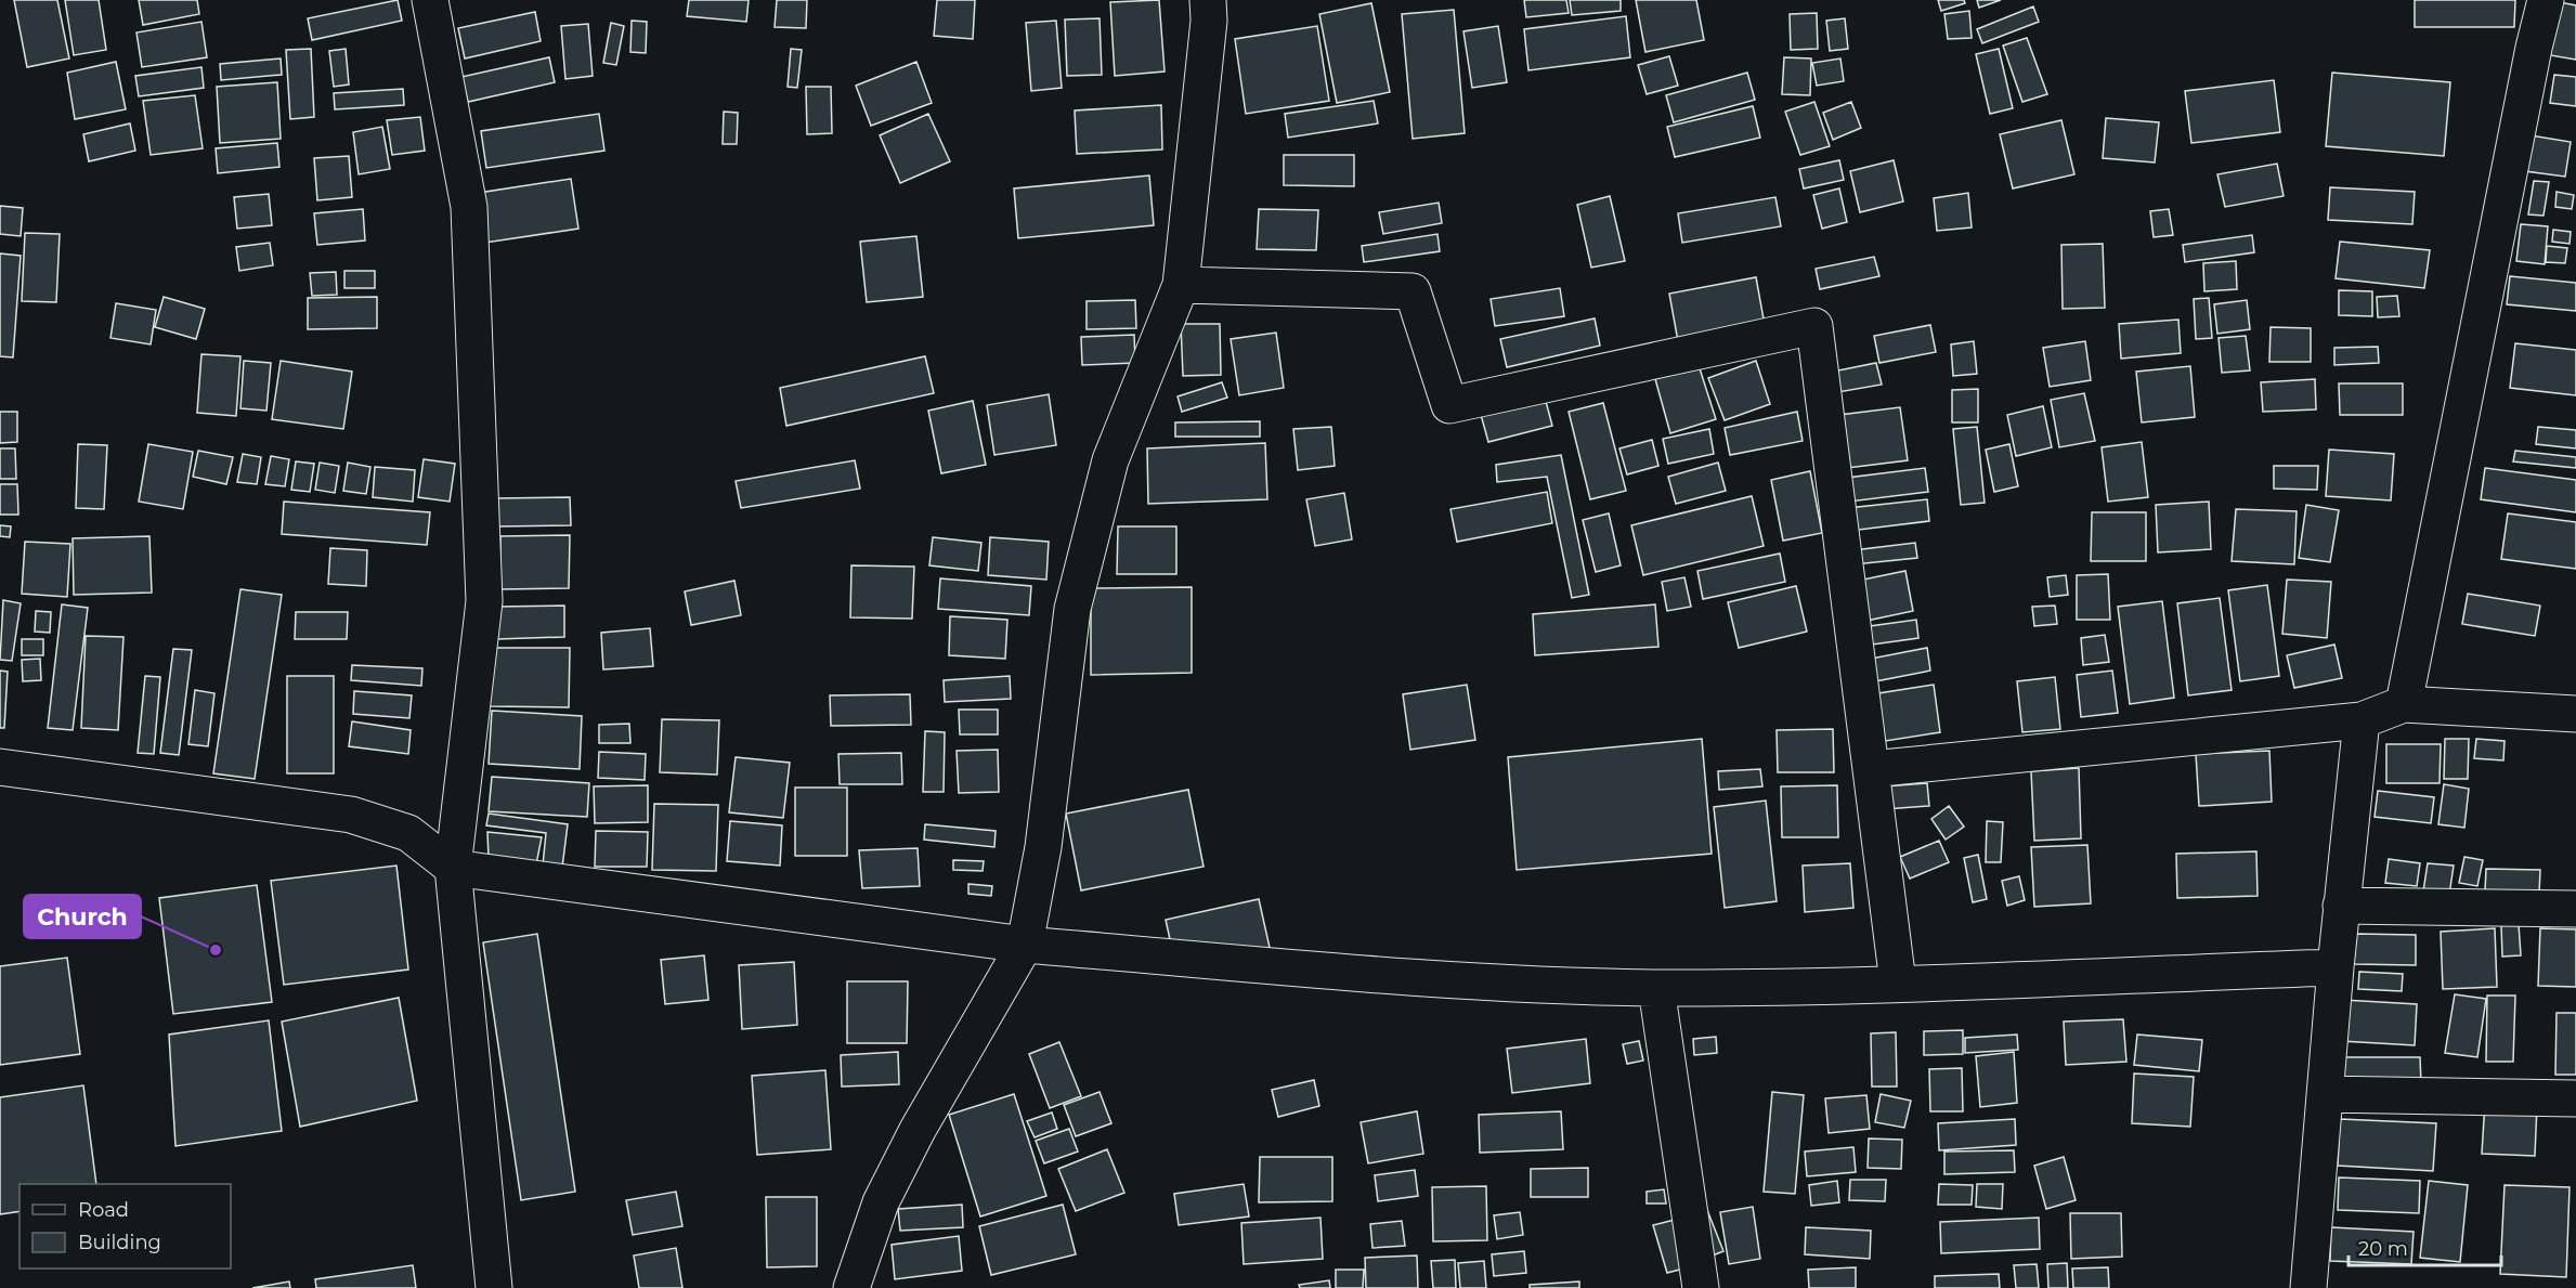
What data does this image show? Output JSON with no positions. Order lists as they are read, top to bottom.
{
  "places": ["Church"],
  "legend": ["Road", "Building"],
  "scale_bar": "20 m"
}
